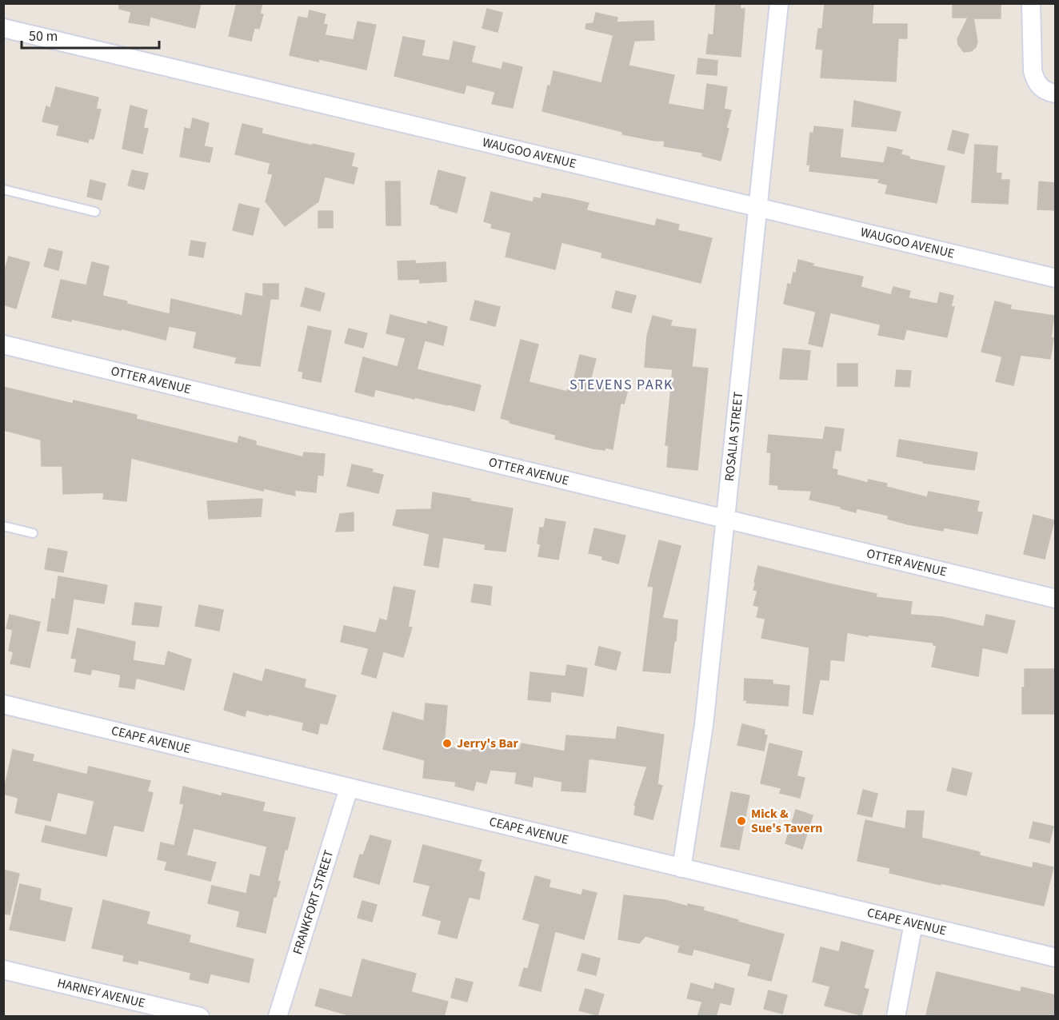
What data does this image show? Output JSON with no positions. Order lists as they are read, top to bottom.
{
  "streets": {
    "street": [
      "WAUGOO AVENUE",
      "OTTER AVENUE",
      "ROSALIA STREET",
      "CEAPE AVENUE",
      "FRANKFORT STREET",
      "HARNEY AVENUE"
    ]
  },
  "crossings": [
    ["WAUGOO AVENUE", "ROSALIA STREET"],
    ["OTTER AVENUE", "ROSALIA STREET"],
    ["ROSALIA STREET", "CEAPE AVENUE"],
    ["CEAPE AVENUE", "FRANKFORT STREET"]
  ],
  "districts": ["STEVENS PARK"],
  "places": ["Jerry's Bar", "Mick & Sue's Tavern"],
  "scale_bar": "50 m"
}
